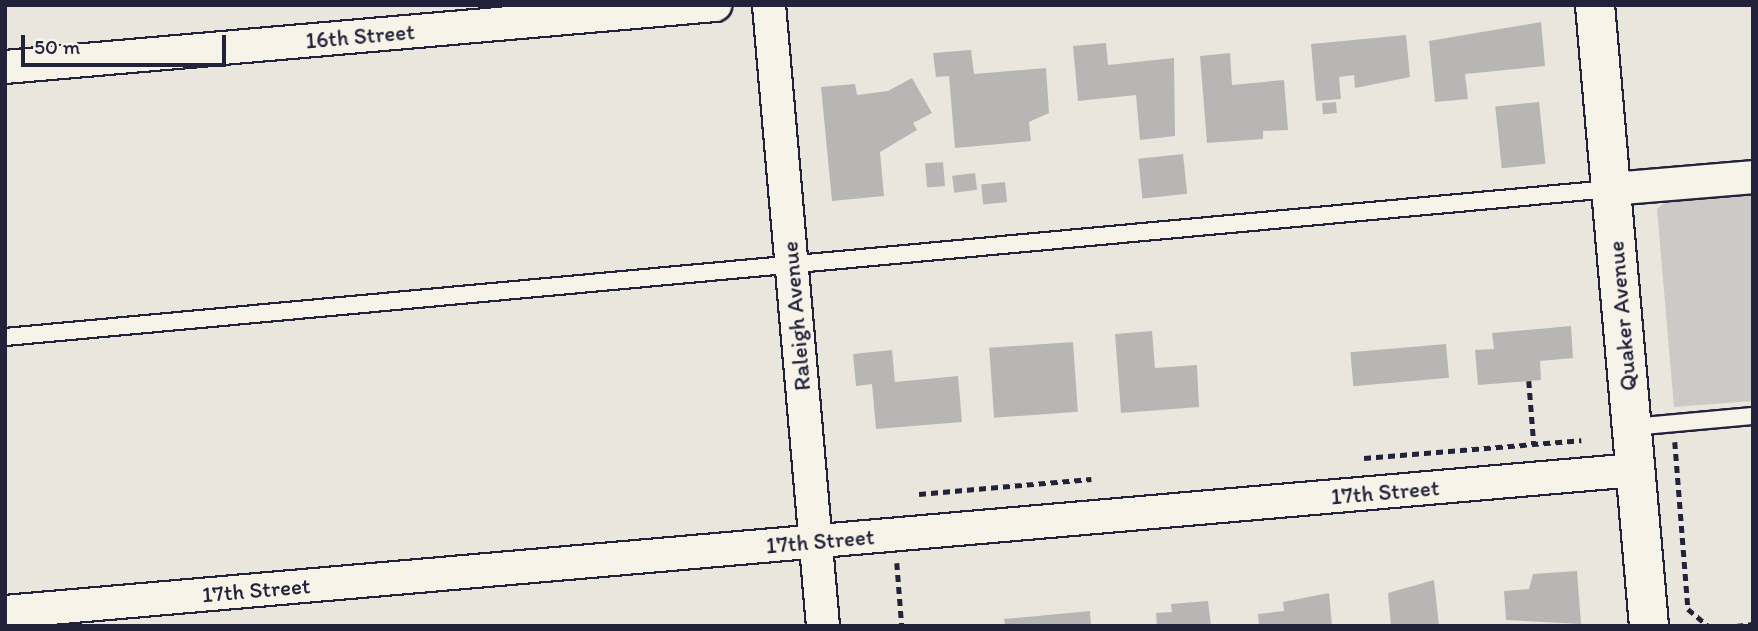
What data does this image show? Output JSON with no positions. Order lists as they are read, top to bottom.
{
  "streets": {
    "main road": ["Quaker Avenue"],
    "street": ["16th Street", "Raleigh Avenue", "17th Street"]
  },
  "crossings": [
    ["Raleigh Avenue", "17th Street"],
    ["Quaker Avenue", "17th Street"]
  ],
  "scale_bar": "50 m"
}
